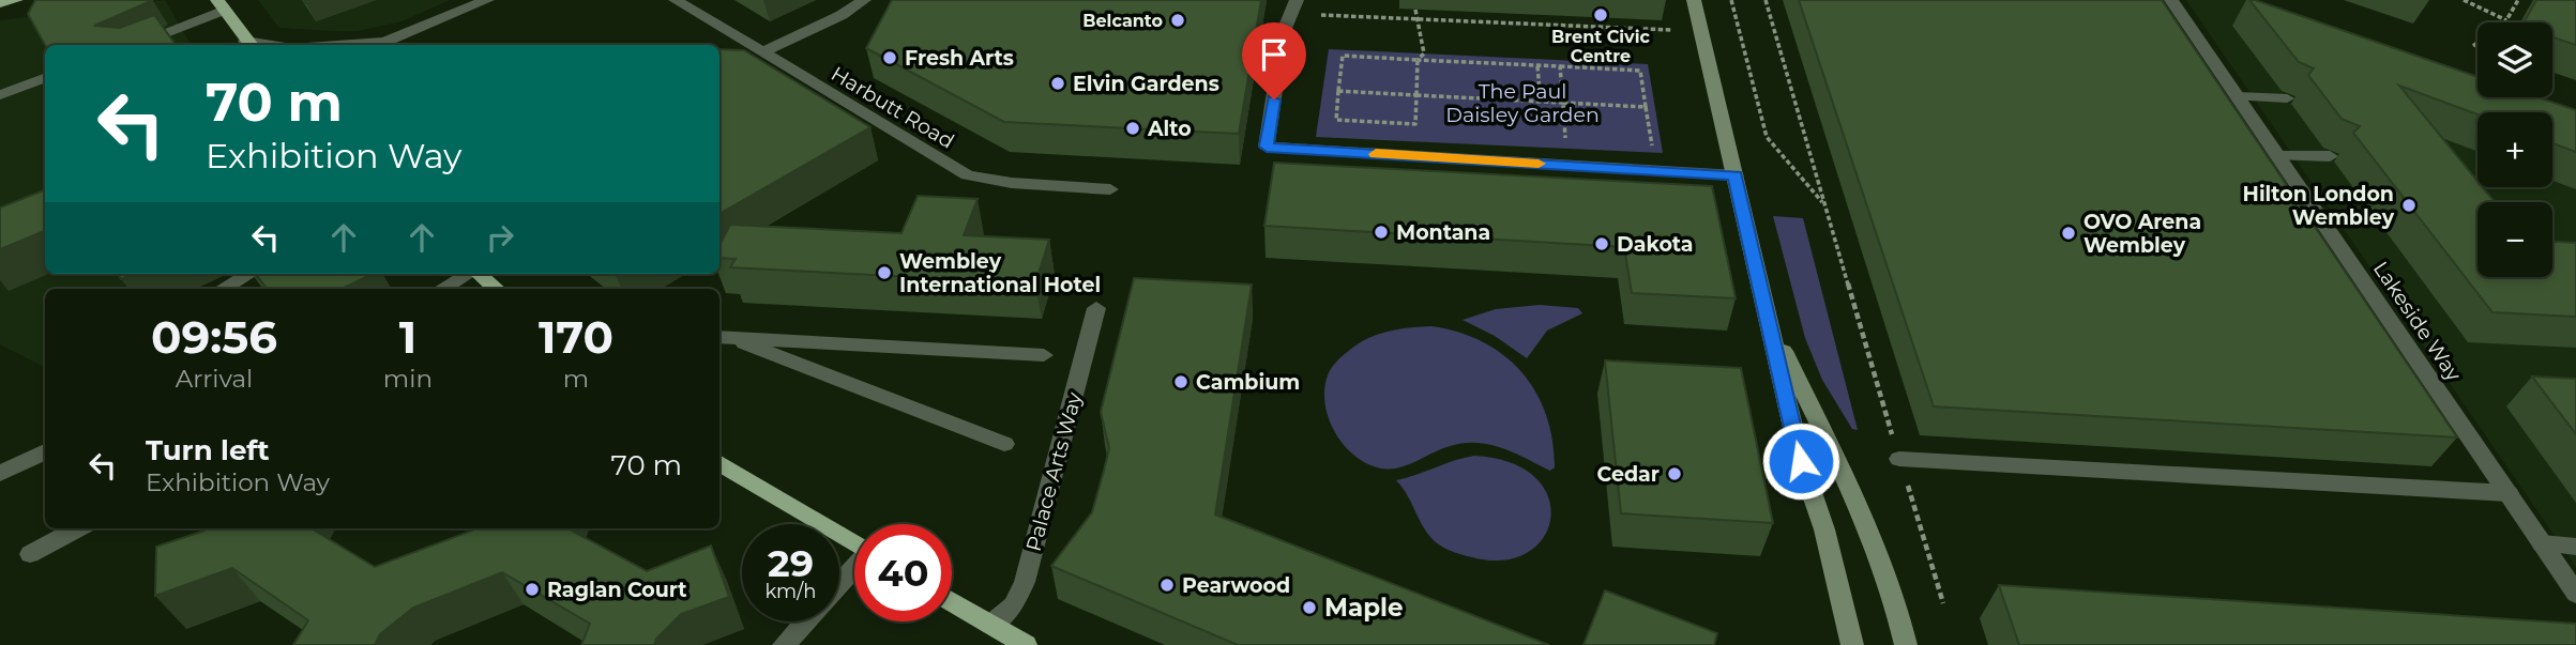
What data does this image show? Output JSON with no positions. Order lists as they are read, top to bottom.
{
  "streets": {
    "street": ["Harbutt Road", "Lakeside Way", "Palace Arts Way"]
  },
  "parks": ["The Paul Daisley Garden"],
  "places": [
    "Brent Civic Centre",
    "Belcanto",
    "Fresh Arts",
    "Elvin Gardens",
    "Alto",
    "Hilton London Wembley",
    "Montana",
    "OVO Arena Wembley",
    "Dakota",
    "Wembley International Hotel",
    "Cambium",
    "Cedar",
    "Pearwood",
    "Raglan Court",
    "Maple"
  ],
  "page": {
    "map_buttons": ["+", "−"],
    "turn": ["70 m", "Exhibition Way"],
    "eta": [
      "09:56",
      "Arrival",
      "1",
      "min",
      "170",
      "m"
    ],
    "list": [
      {
        "name": "Turn left",
        "note": "Exhibition Way",
        "value": "70 m"
      }
    ],
    "speed": "29 km/h",
    "limit": "40"
  }
}
